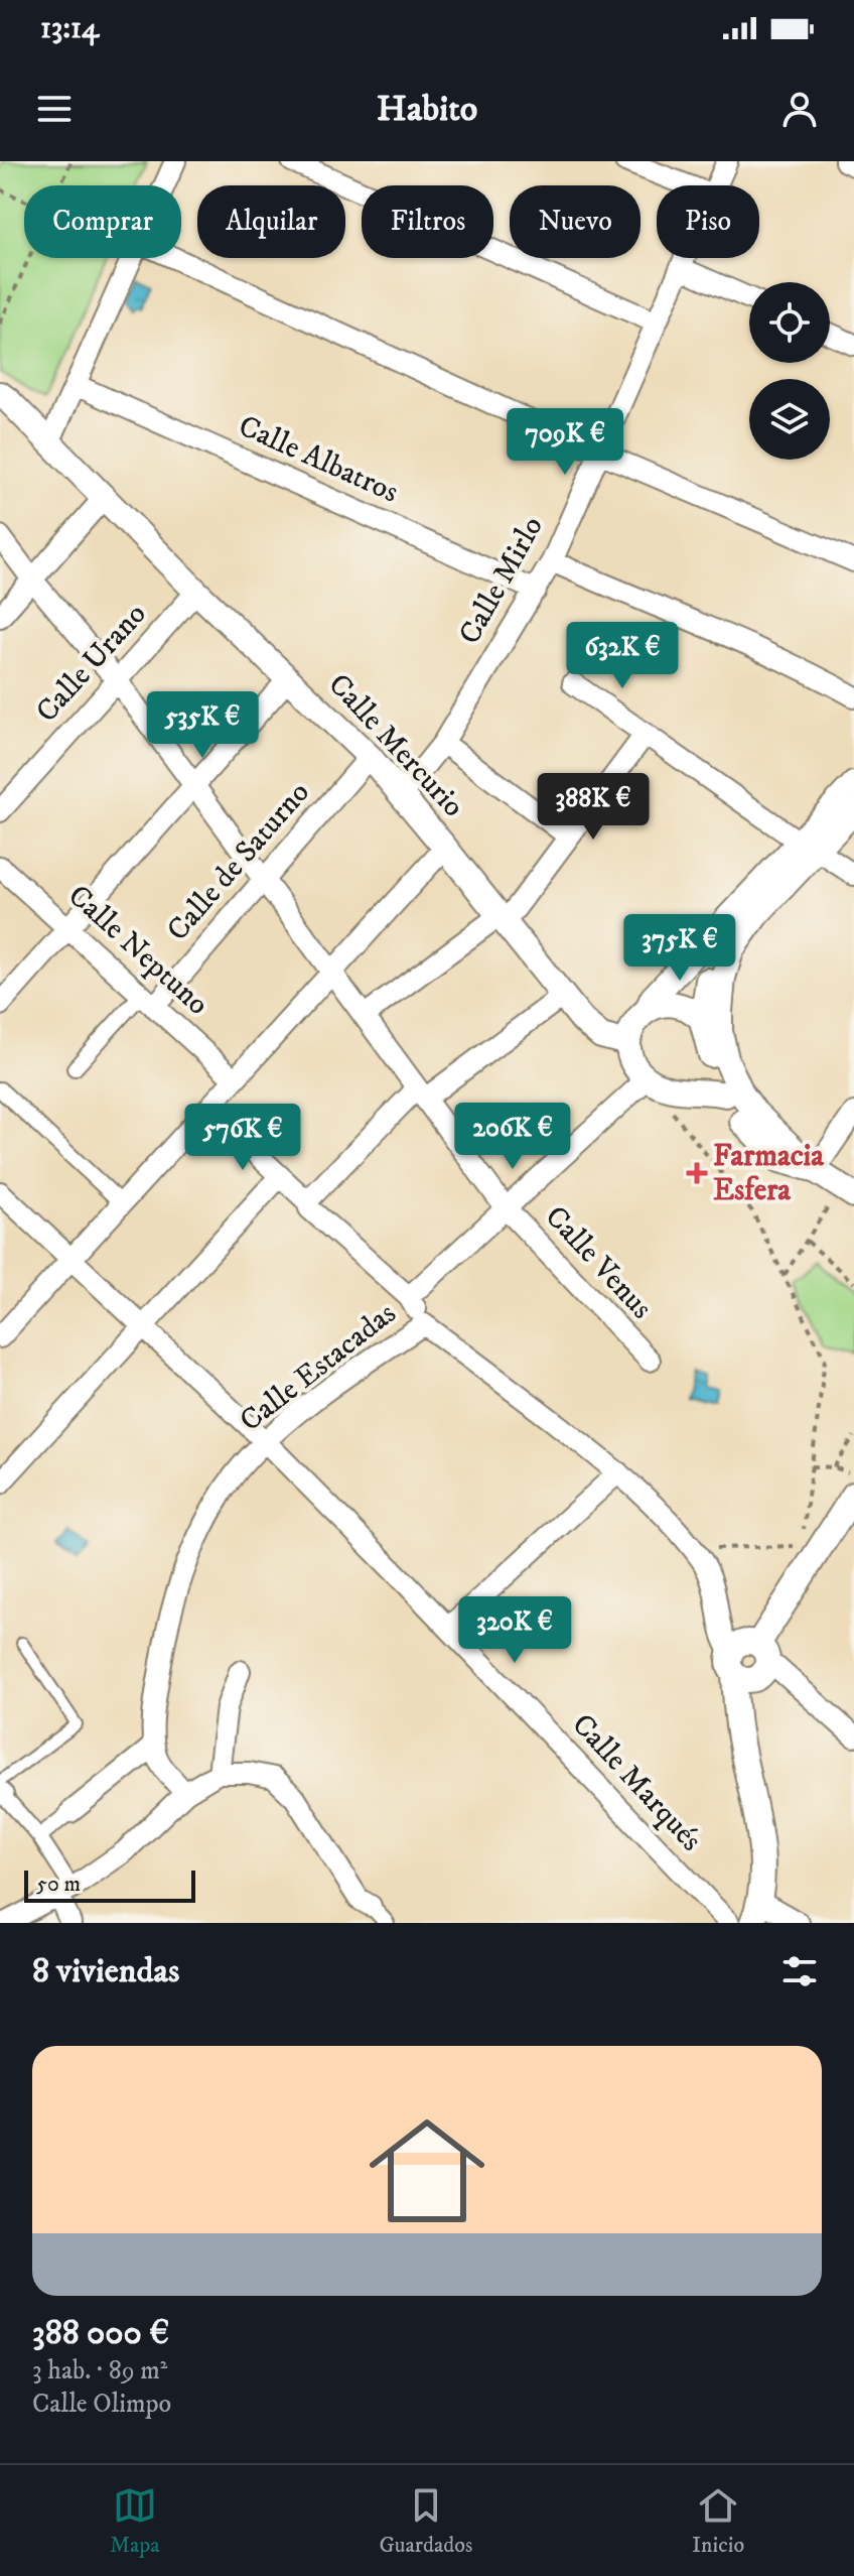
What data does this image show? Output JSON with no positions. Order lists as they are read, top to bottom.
{
  "streets": {
    "street": [
      "Calle Albatros",
      "Calle Mirlo",
      "Calle Urano",
      "Calle Mercurio",
      "Calle de Saturno",
      "Calle Neptuno",
      "Calle Venus",
      "Calle Estacadas",
      "Calle Marqués"
    ]
  },
  "crossings": [
    ["Calle Albatros", "Calle Mirlo"],
    ["Calle Mirlo", "Calle Mercurio"],
    ["Calle Urano", "Calle Mercurio"],
    ["Calle Urano", "Calle Venus"],
    ["Calle Mercurio", "Calle de Saturno"],
    ["Calle de Saturno", "Calle Neptuno"],
    ["Calle de Saturno", "Calle Venus"],
    ["Calle Estacadas", "Calle Marqués"]
  ],
  "places": {
    "health": ["Farmacia Esfera"]
  },
  "scale_bar": "50 m",
  "page": {
    "status": "13:14",
    "header": "Habito",
    "chip": [
      "Comprar",
      "Alquilar",
      "Filtros",
      "Nuevo",
      "Piso"
    ],
    "price": [
      "709K €",
      "632K €",
      "535K €",
      "388K €",
      "375K €",
      "206K €",
      "576K €",
      "320K €"
    ],
    "scale": "50 m",
    "heading": "8 viviendas",
    "list": [
      {
        "name": "388 000 €",
        "note": "3 hab. · 89 m² · Calle Olimpo"
      }
    ],
    "tabs": ["Mapa", "Guardados", "Inicio"]
  }
}
